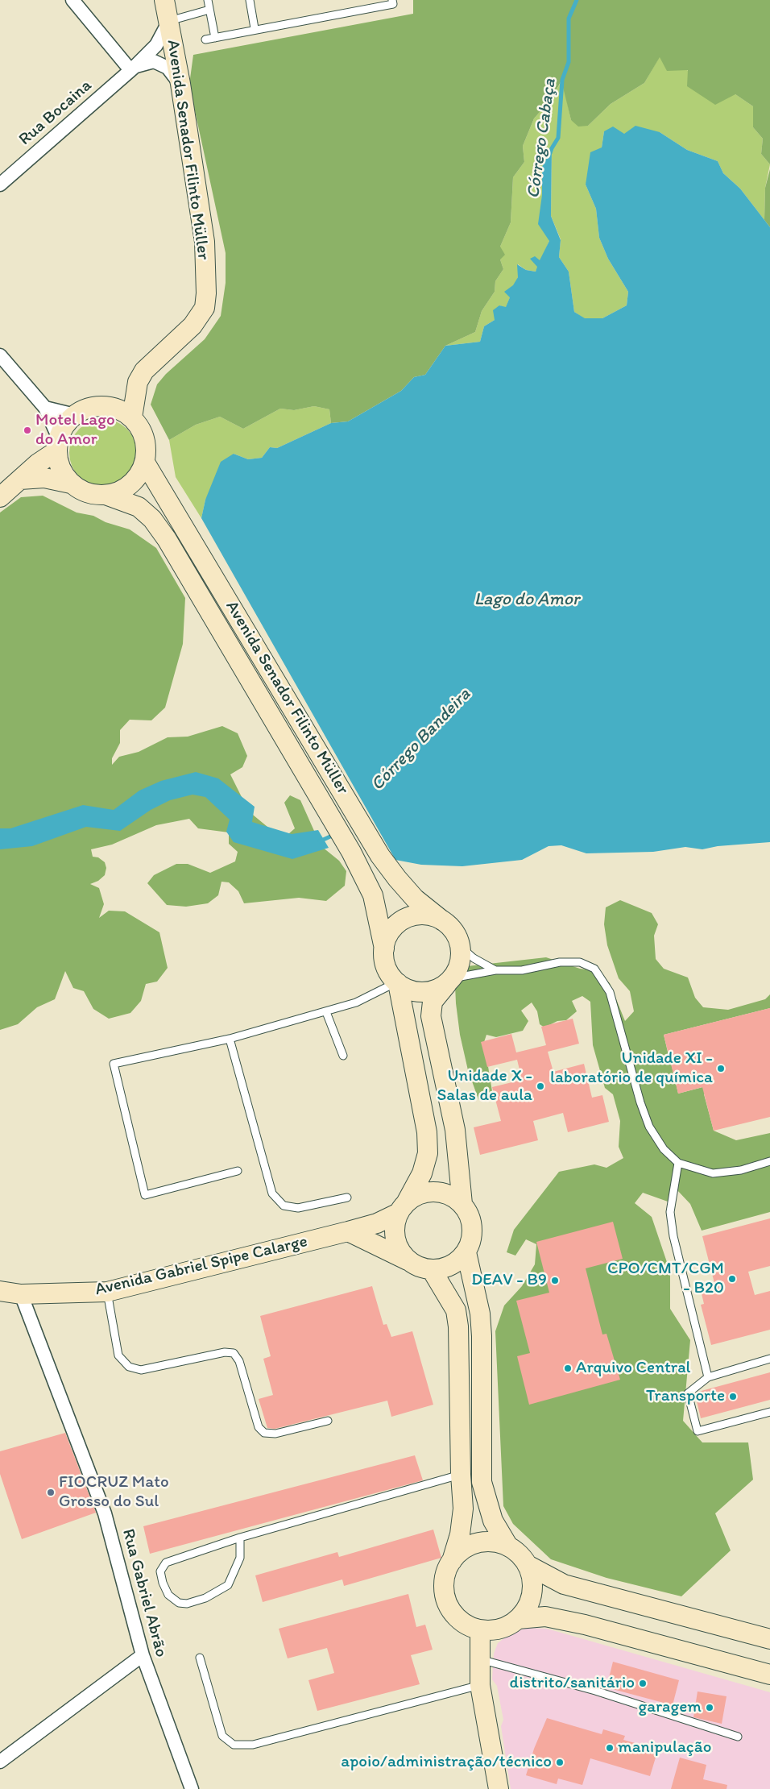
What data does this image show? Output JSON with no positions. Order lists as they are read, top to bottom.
{
  "streets": {
    "main road": ["Avenida Senador Filinto Müller", "Avenida Gabriel Spipe Calarge"],
    "street": ["Rua Bocaina", "Rua Gabriel Abrão"]
  },
  "crossings": [
    ["Rua Bocaina", "Avenida Senador Filinto Müller"],
    ["Avenida Gabriel Spipe Calarge", "Rua Gabriel Abrão"]
  ],
  "water": ["Córrego Cabaça", "Lago do Amor", "Córrego Bandeira"],
  "places": [
    "Motel Lago do Amor",
    "Unidade XI - laboratório de química",
    "Unidade X - Salas de aula",
    "CPO/CMT/CGM - B20",
    "DEAV - B9",
    "Arquivo Central",
    "Transporte",
    "FIOCRUZ Mato Grosso do Sul",
    "distrito/sanitário",
    "garagem",
    "manipulação",
    "apoio/administração/técnico"
  ]
}
